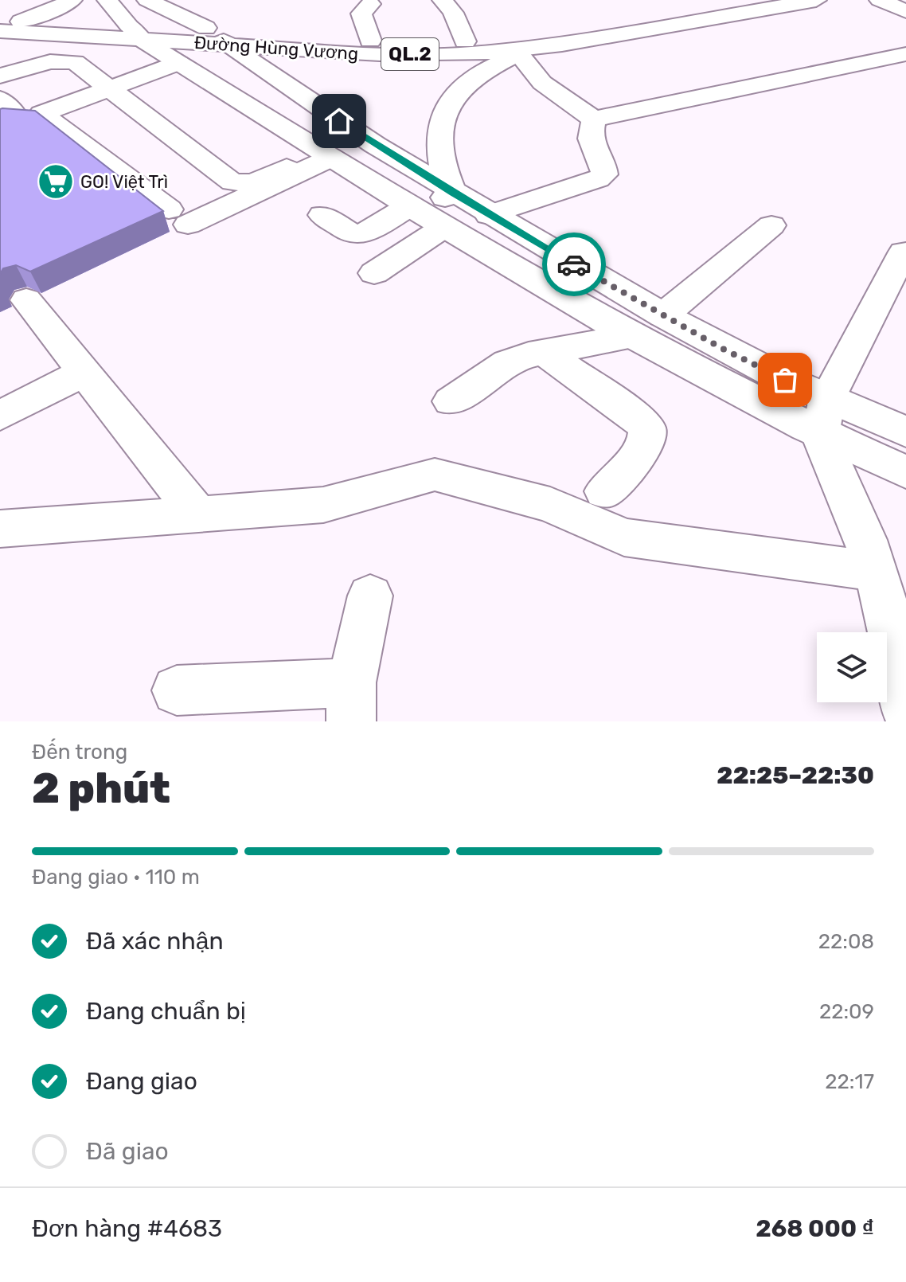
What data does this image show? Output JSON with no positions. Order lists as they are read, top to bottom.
{
  "streets": {
    "main road": ["Đường Hùng Vương", "QL.2"]
  },
  "places": {
    "supermarket": ["GO! Việt Trì"]
  },
  "page": {
    "heading": ["2 phút", "Đến trong", "22:25–22:30"],
    "panel": ["Đơn hàng #4683", "268 000 ₫"],
    "bar": "Đang giao · 110 m",
    "list": [
      ["Đã xác nhận", "22:08"],
      ["Đang chuẩn bị", "22:09"],
      ["Đang giao", "22:17"],
      "Đã giao"
    ]
  }
}
